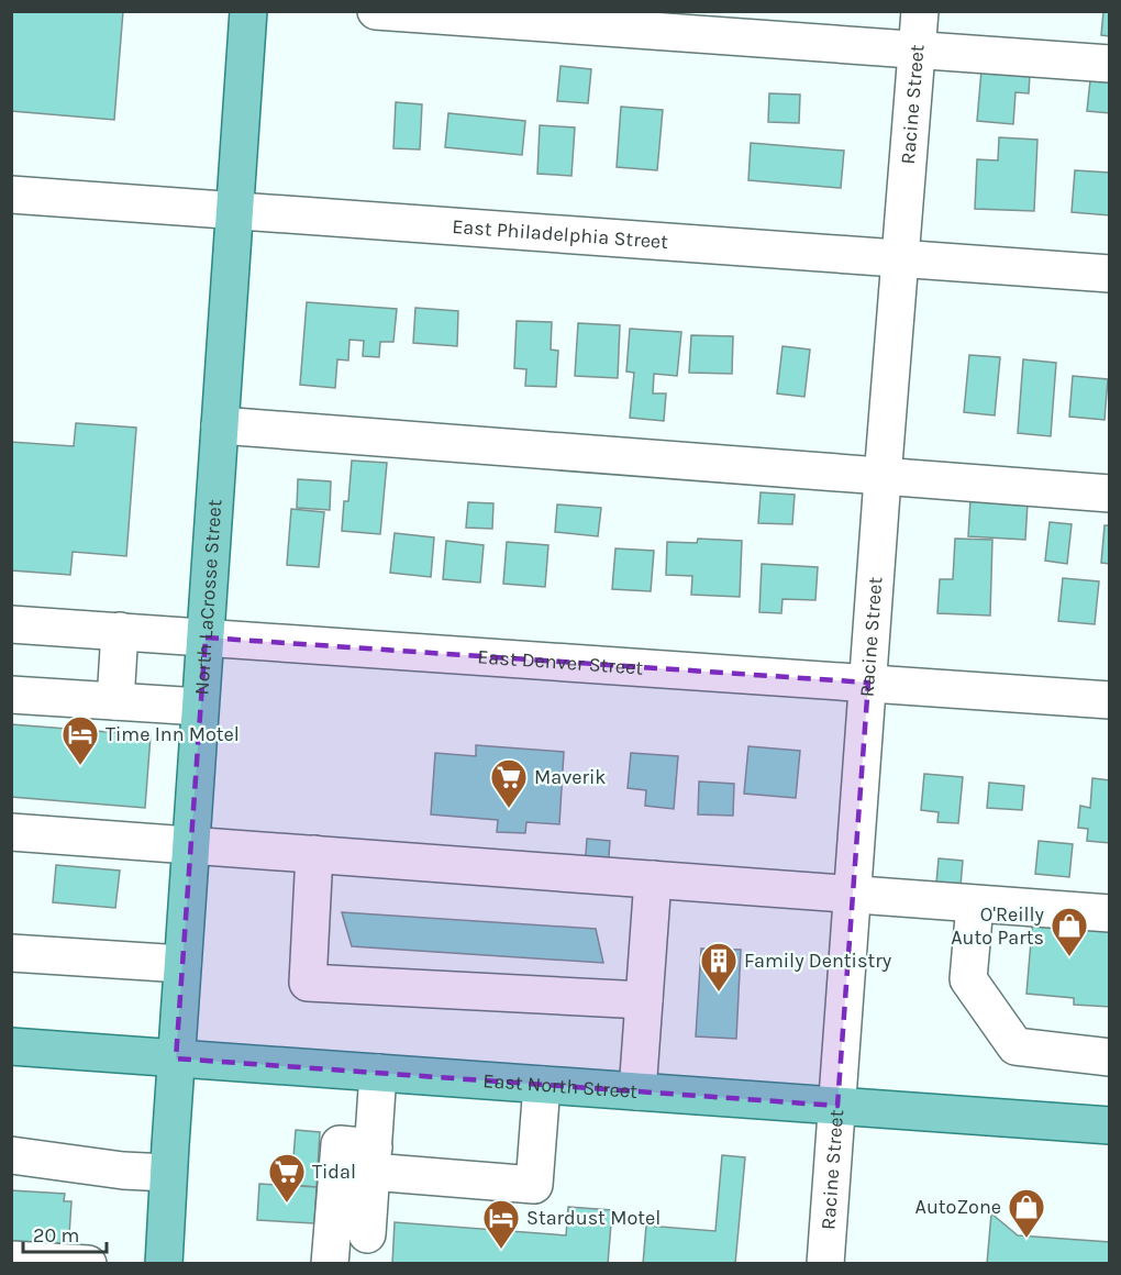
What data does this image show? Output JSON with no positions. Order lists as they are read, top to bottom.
{
  "streets": {
    "main road": ["North LaCrosse Street", "East North Street"],
    "street": ["Racine Street", "East Philadelphia Street", "East Denver Street"]
  },
  "crossings": [
    ["Racine Street", "East Philadelphia Street"],
    ["Racine Street", "East Denver Street"],
    ["Racine Street", "East North Street"],
    ["East Philadelphia Street", "North LaCrosse Street"],
    ["North LaCrosse Street", "East Denver Street"],
    ["North LaCrosse Street", "East North Street"]
  ],
  "places": {
    "hotel": ["Time Inn Motel", "Stardust Motel"],
    "supermarket": ["Maverik", "Tidal"],
    "shop": ["O'Reilly Auto Parts", "AutoZone"],
    "building": ["Family Dentistry"]
  },
  "scale_bar": "20 m"
}
